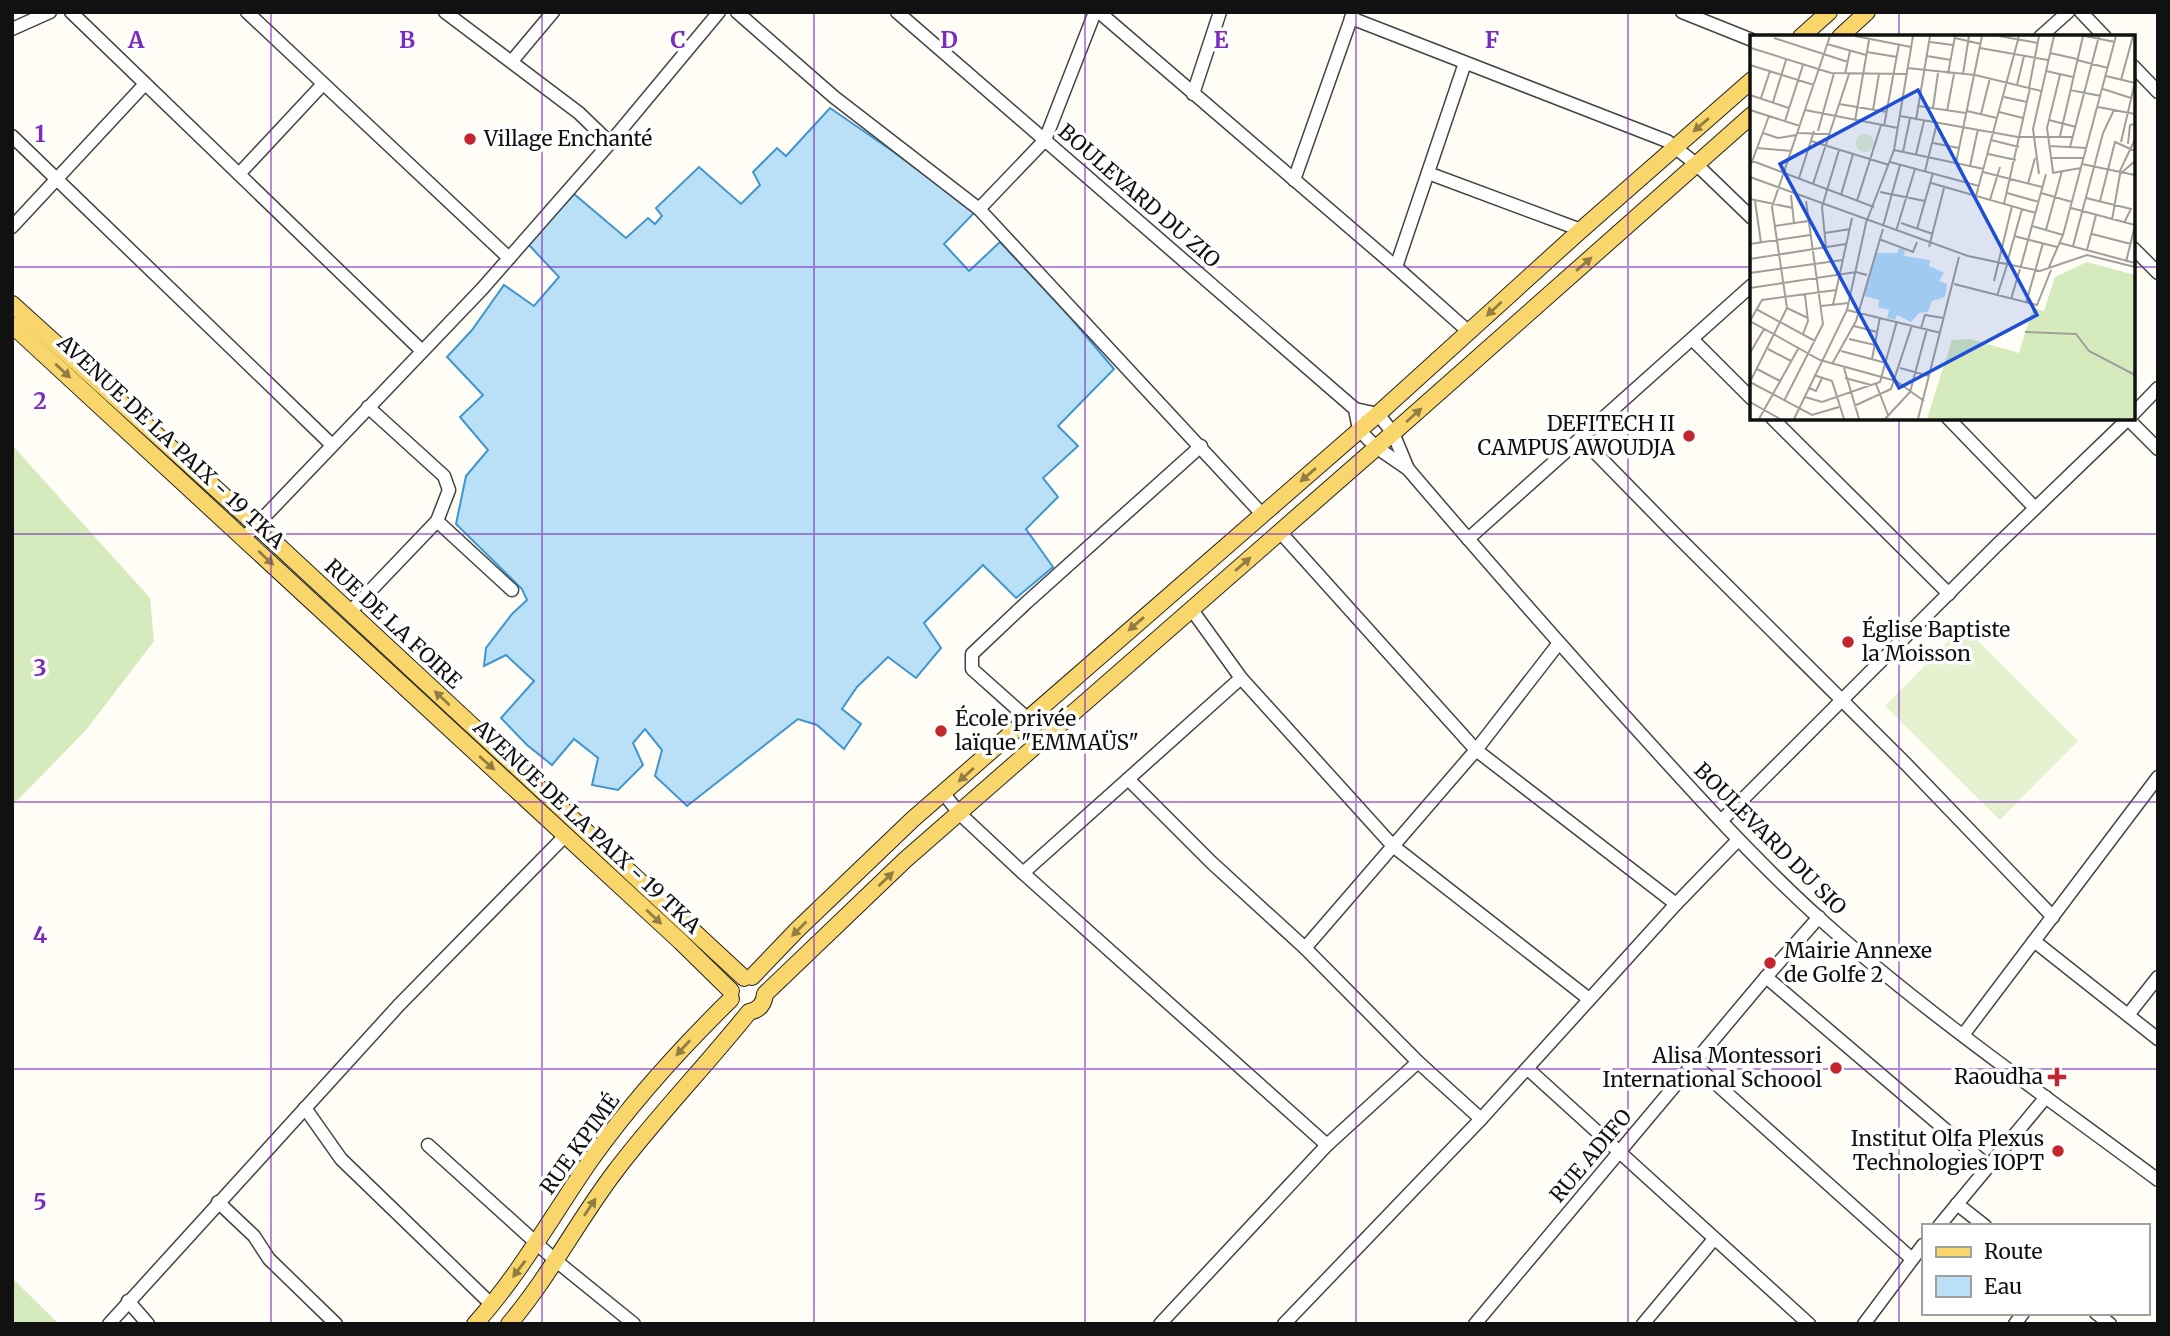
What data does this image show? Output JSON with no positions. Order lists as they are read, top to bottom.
{
  "streets": {
    "main road": ["AVENUE DE LA PAIX - 19 TKA", "RUE DE LA FOIRE", "RUE KPIMÉ"],
    "street": ["BOULEVARD DU ZIO", "BOULEVARD DU SIO", "RUE ADIFO"]
  },
  "crossings": [
    ["BOULEVARD DU ZIO", "BOULEVARD DU SIO"],
    ["AVENUE DE LA PAIX - 19 TKA", "RUE DE LA FOIRE"],
    ["AVENUE DE LA PAIX - 19 TKA", "RUE KPIMÉ"],
    ["RUE DE LA FOIRE", "RUE KPIMÉ"],
    ["BOULEVARD DU SIO", "RUE ADIFO"]
  ],
  "one_way": ["AVENUE DE LA PAIX - 19 TKA", "RUE DE LA FOIRE"],
  "places": {
    "other": [
      "Village Enchanté",
      "DEFITECH II CAMPUS AWOUDJA",
      "Église Baptiste la Moisson",
      "École privée laïque \"EMMAÜS\"",
      "Mairie Annexe de Golfe 2",
      "Alisa Montessori International Schoool",
      "Institut Olfa Plexus Technologies IOPT"
    ],
    "health": ["Raoudha"]
  },
  "legend": ["Route", "Eau"],
  "grid": {
    "columns": [
      "A",
      "B",
      "C",
      "D",
      "E",
      "F"
    ],
    "rows": [
      "1",
      "2",
      "3",
      "4",
      "5"
    ]
  }
}
